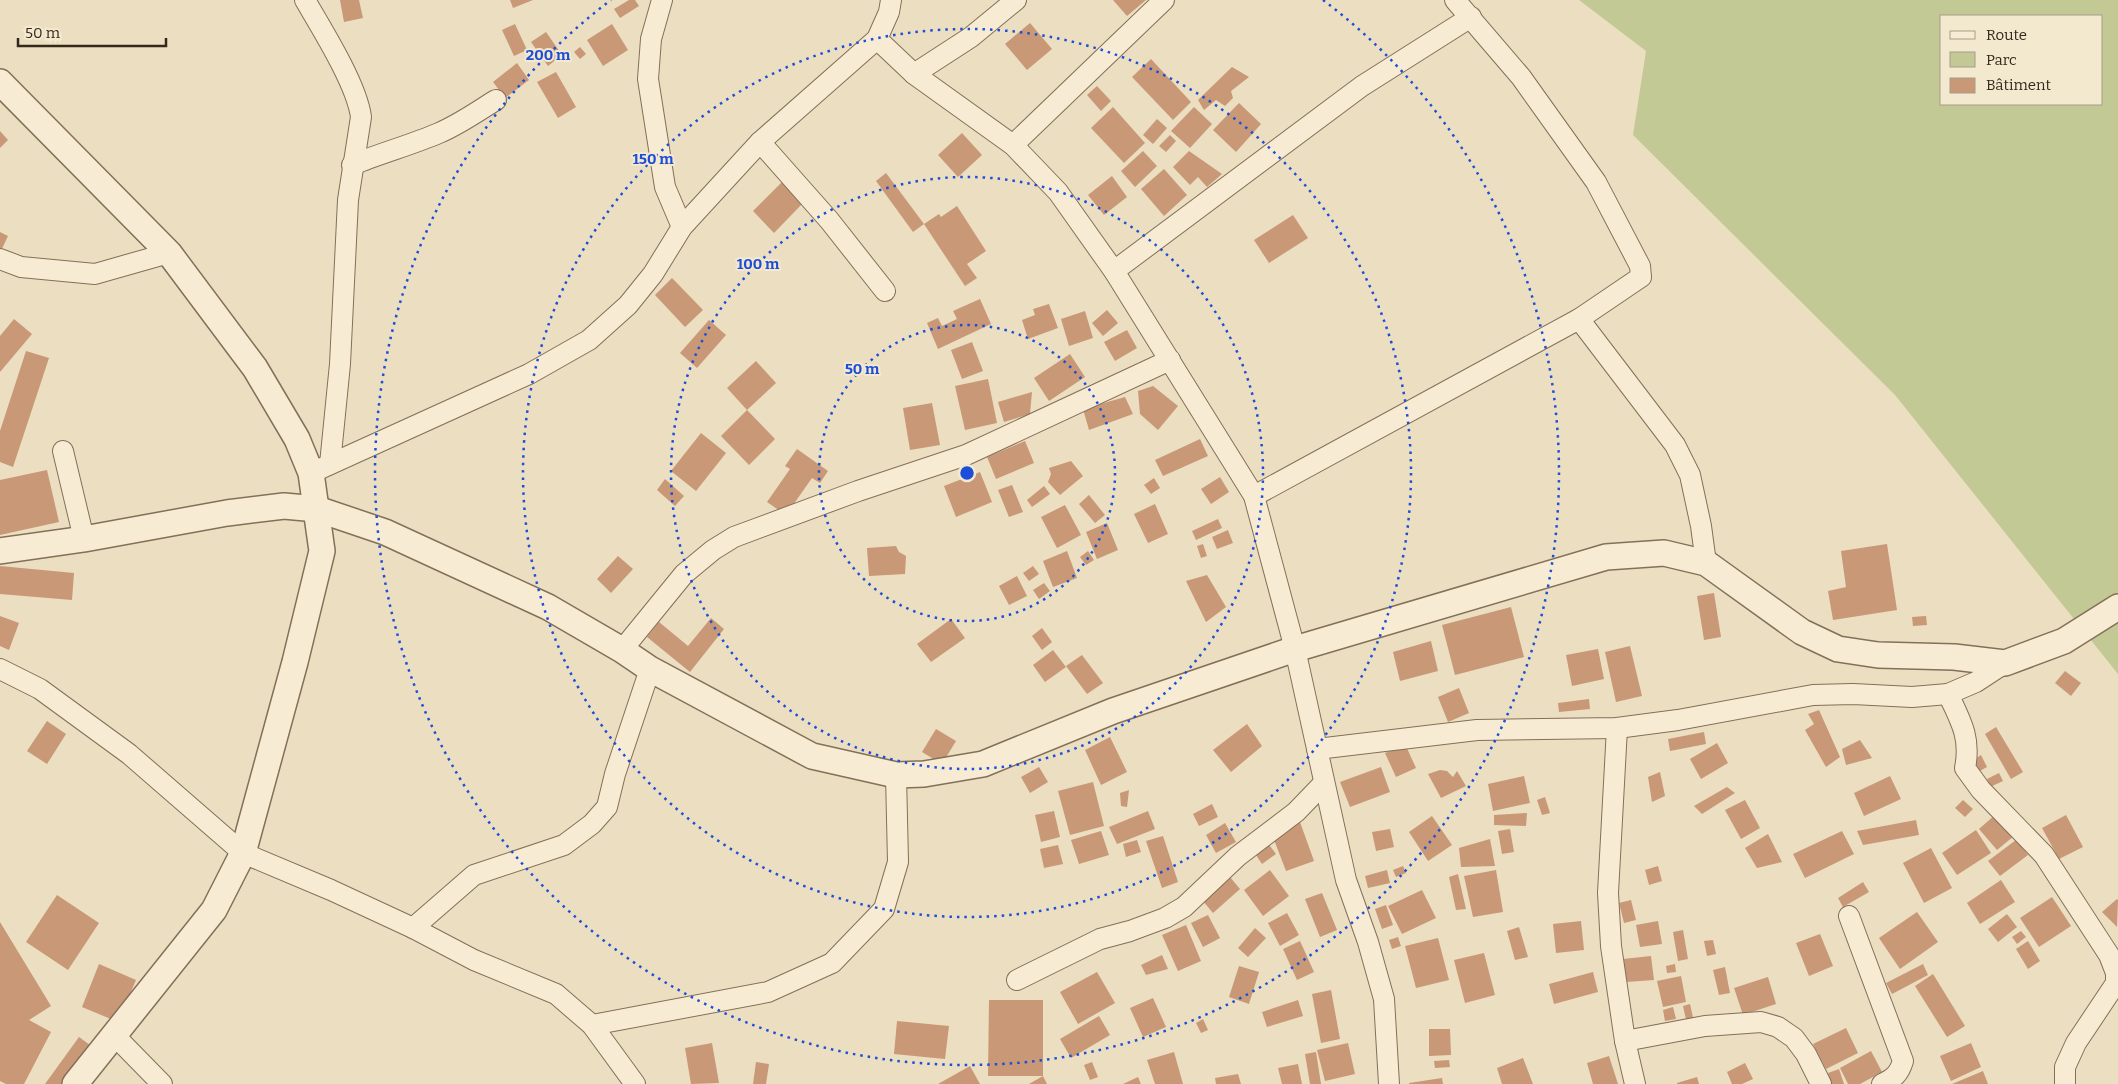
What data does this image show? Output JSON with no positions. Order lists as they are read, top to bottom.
{
  "legend": ["Route", "Parc", "Bâtiment"],
  "scale_bar": "50 m",
  "rings": [
    "200 m",
    "150 m",
    "100 m",
    "50 m"
  ]
}
